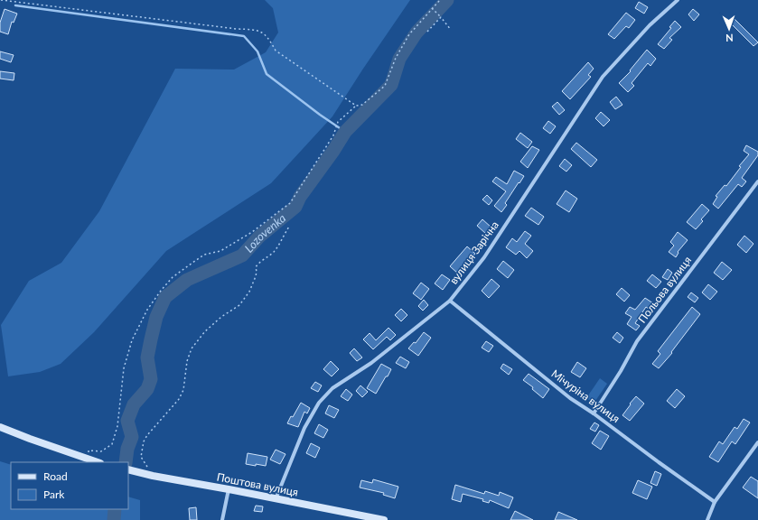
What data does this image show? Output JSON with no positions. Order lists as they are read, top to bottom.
{
  "streets": {
    "street": [
      "вулиця Зарічна",
      "Польова вулиця",
      "Мічуріна вулиця",
      "Поштова вулиця"
    ]
  },
  "crossings": [
    ["вулиця Зарічна", "Мічуріна вулиця"],
    ["вулиця Зарічна", "Поштова вулиця"],
    ["Польова вулиця", "Мічуріна вулиця"]
  ],
  "water": ["Lozovenka"],
  "legend": ["Road", "Park"],
  "north": "bottom"
}
